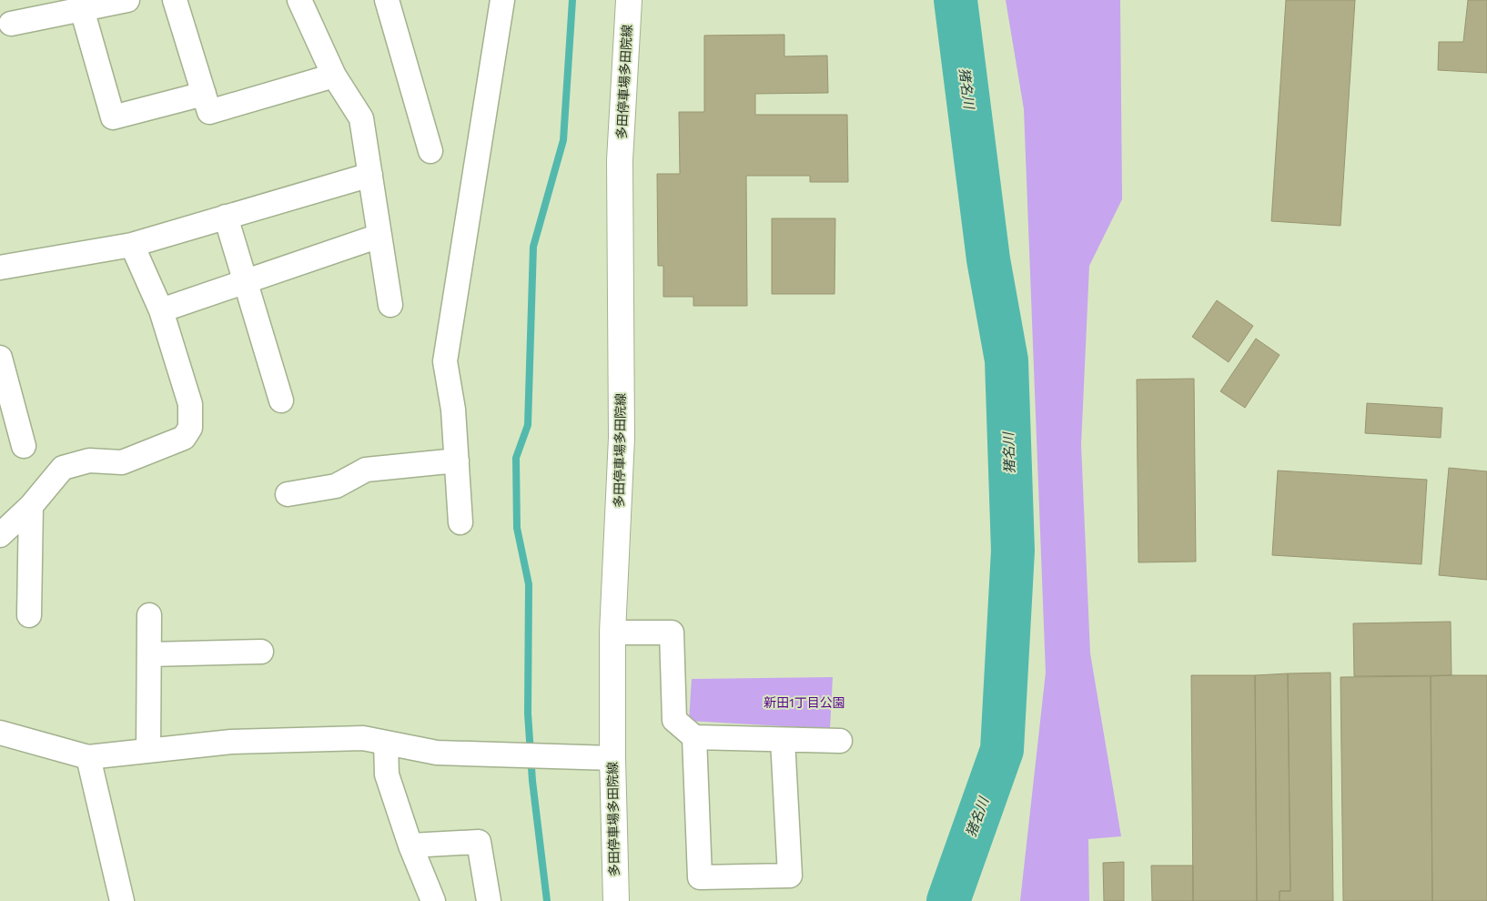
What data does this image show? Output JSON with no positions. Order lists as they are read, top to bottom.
{
  "streets": {
    "main road": ["多田停車場多田院線"]
  },
  "water": ["猪名川"],
  "parks": ["新田1丁目公園"]
}
